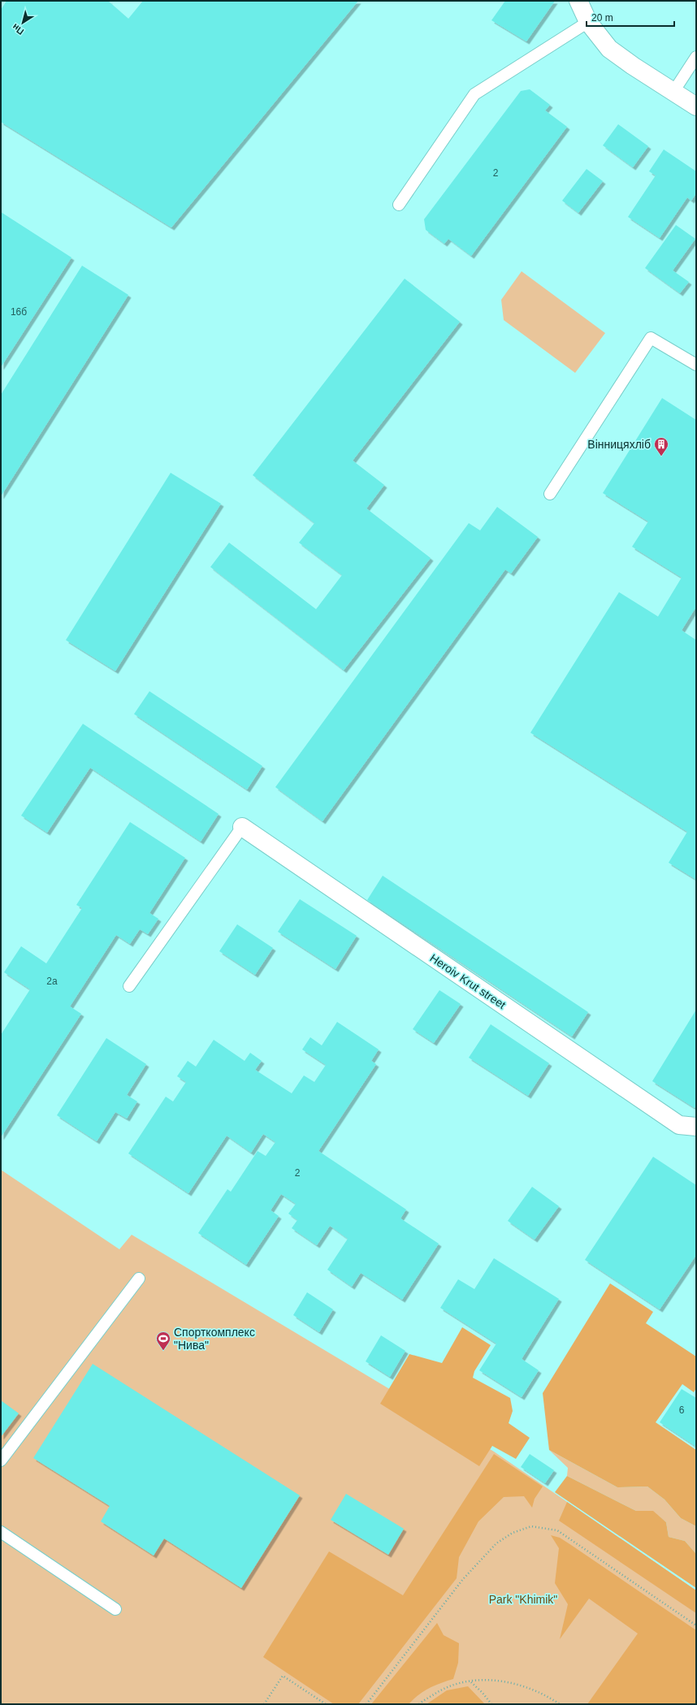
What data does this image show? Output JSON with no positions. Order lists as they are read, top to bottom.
{
  "streets": {
    "street": ["Heroiv Krut street"]
  },
  "parks": ["Park \"Khimik\""],
  "places": {
    "building": ["Вінницяхліб"],
    "sports": ["Спорткомплекс \"Нива\""]
  },
  "house_numbers": [
    "2",
    "16б",
    "2а",
    "2",
    "6"
  ],
  "scale_bar": "20 m",
  "north": "bottom left"
}
